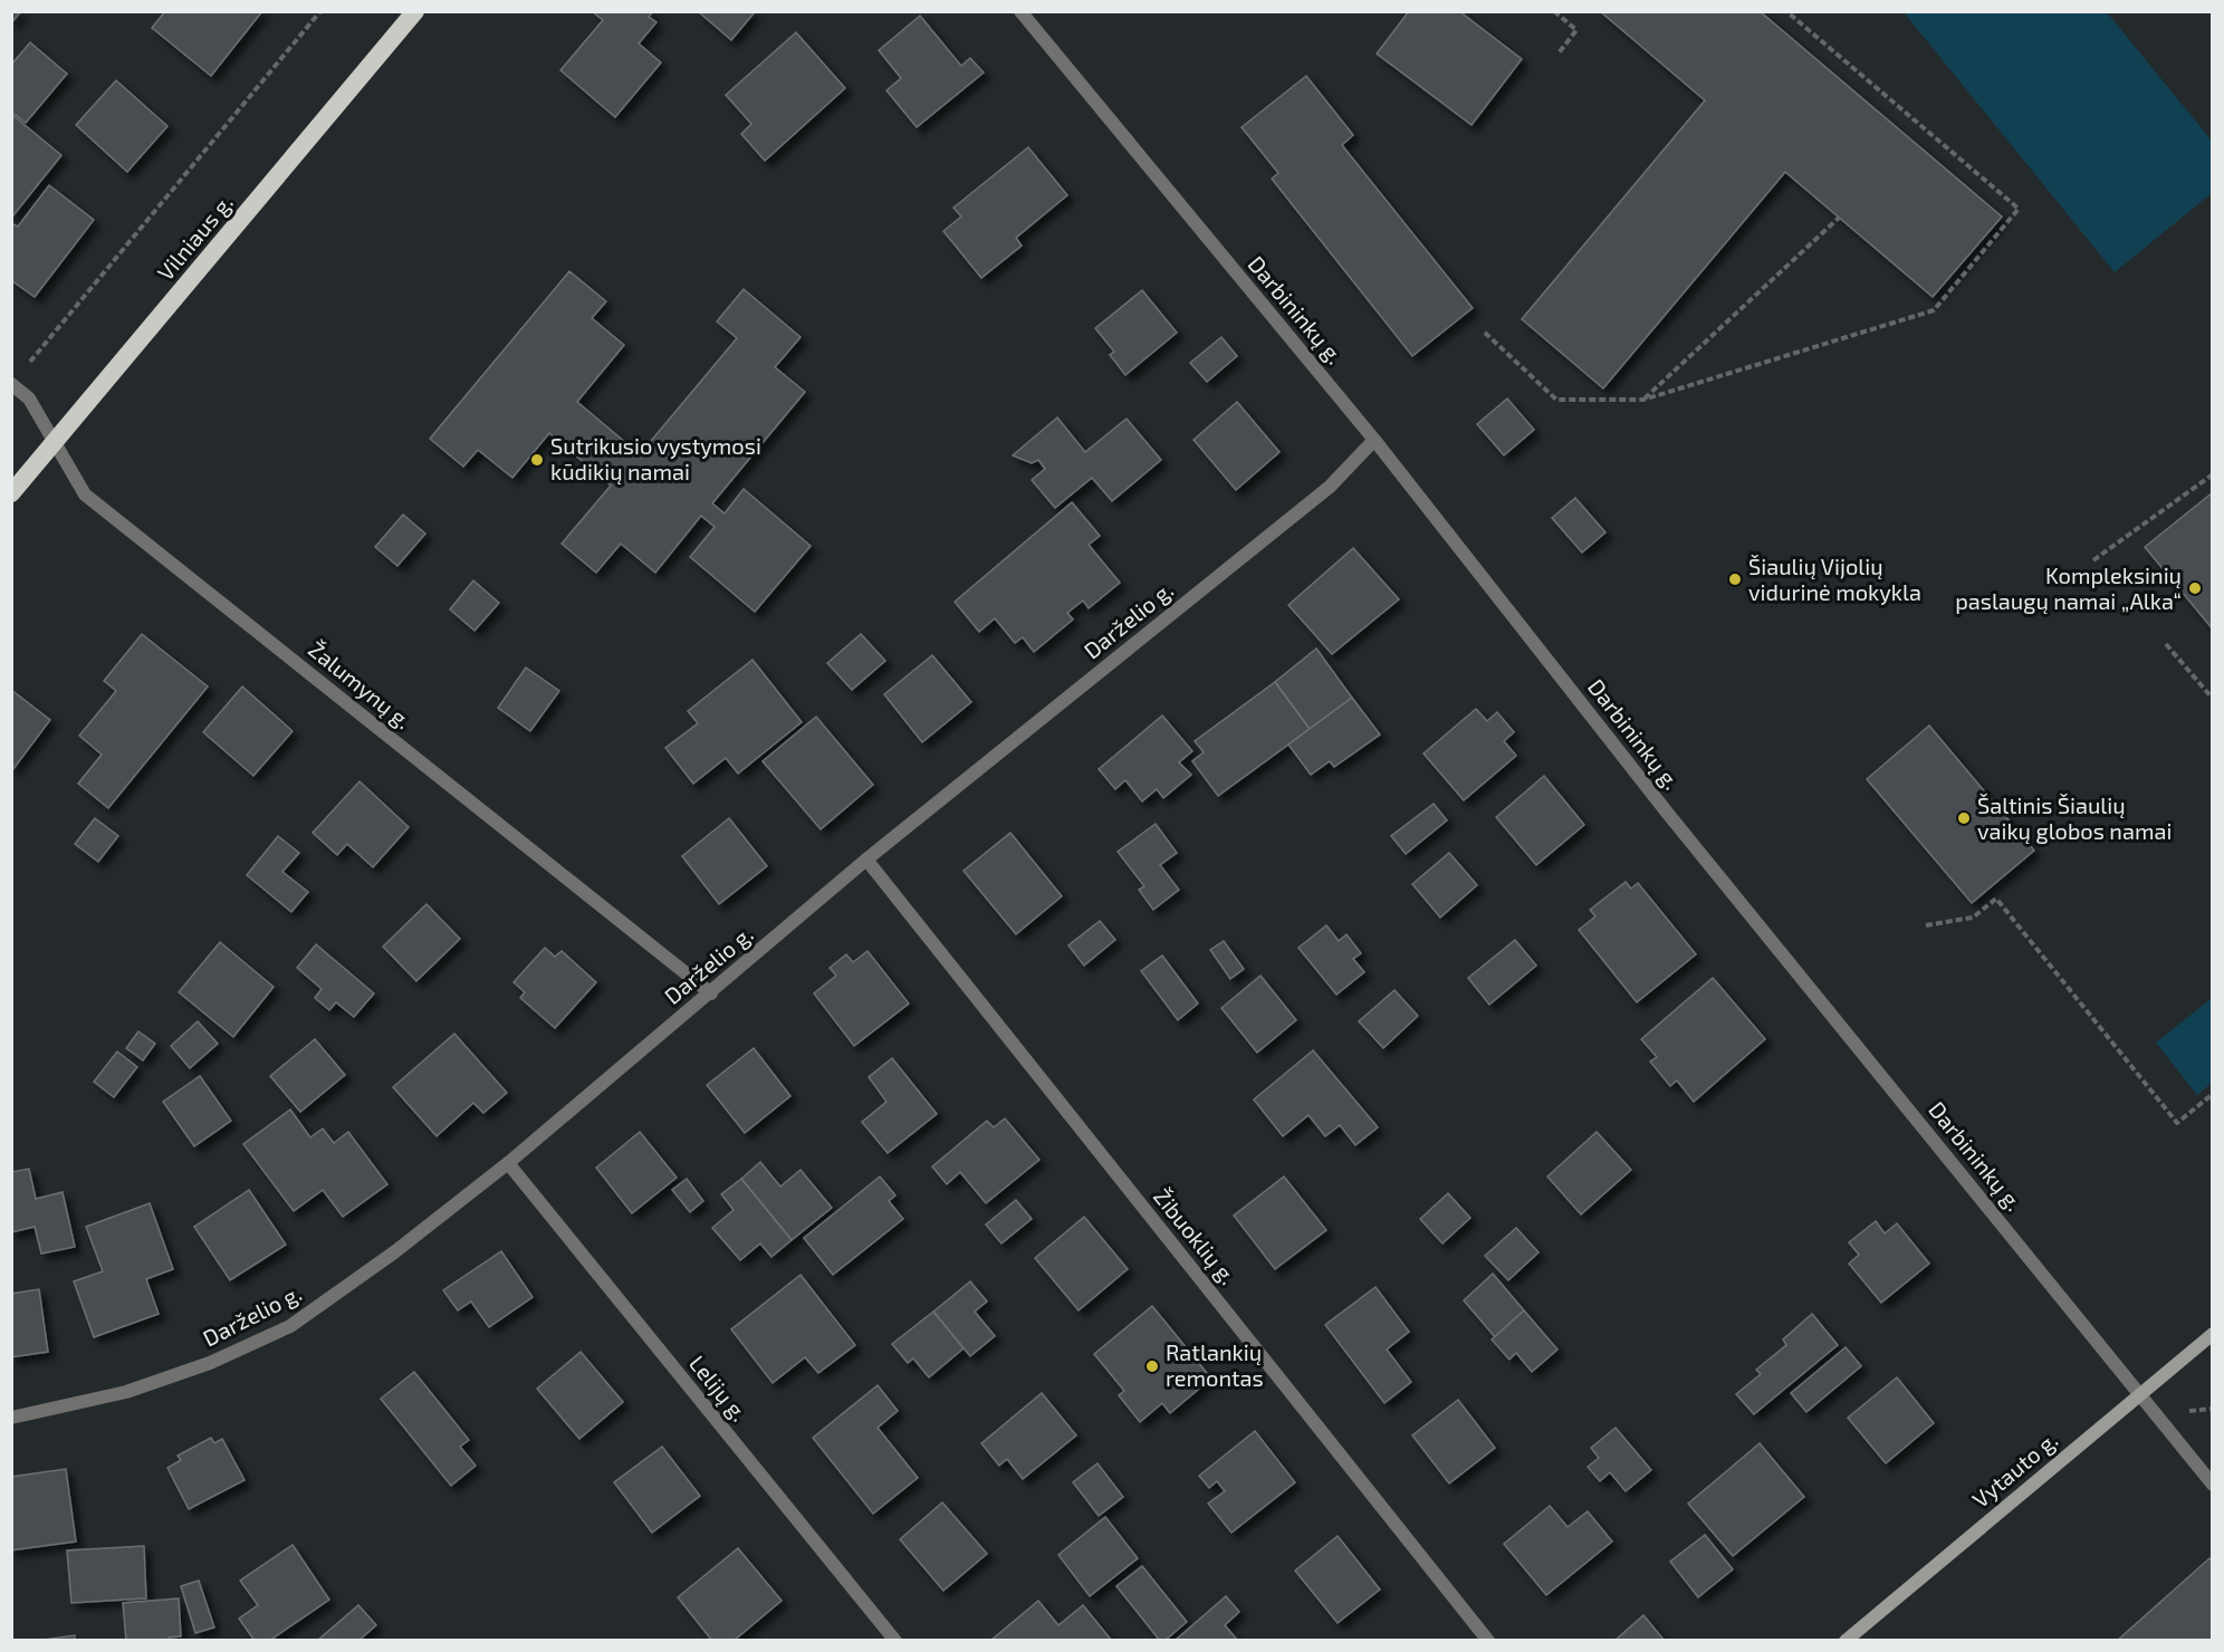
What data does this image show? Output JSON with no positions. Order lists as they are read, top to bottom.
{
  "streets": {
    "highway": ["Vilniaus g."],
    "main road": ["Vytauto g."],
    "street": [
      "Darbininkų g.",
      "Darželio g.",
      "Žalumynų g.",
      "Žibuoklių g.",
      "Lelijų g."
    ]
  },
  "crossings": [
    ["Vilniaus g.", "Žalumynų g."],
    ["Darbininkų g.", "Darželio g."],
    ["Darbininkų g.", "Vytauto g."],
    ["Darželio g.", "Žalumynų g."],
    ["Darželio g.", "Žibuoklių g."],
    ["Darželio g.", "Lelijų g."]
  ],
  "places": [
    "Sutrikusio vystymosi kūdikių namai",
    "Šiaulių Vijolių vidurinė mokykla",
    "Kompleksinių paslaugų namai „Alka“",
    "Šaltinis Šiaulių vaikų globos namai",
    "Ratlankių remontas"
  ]
}
